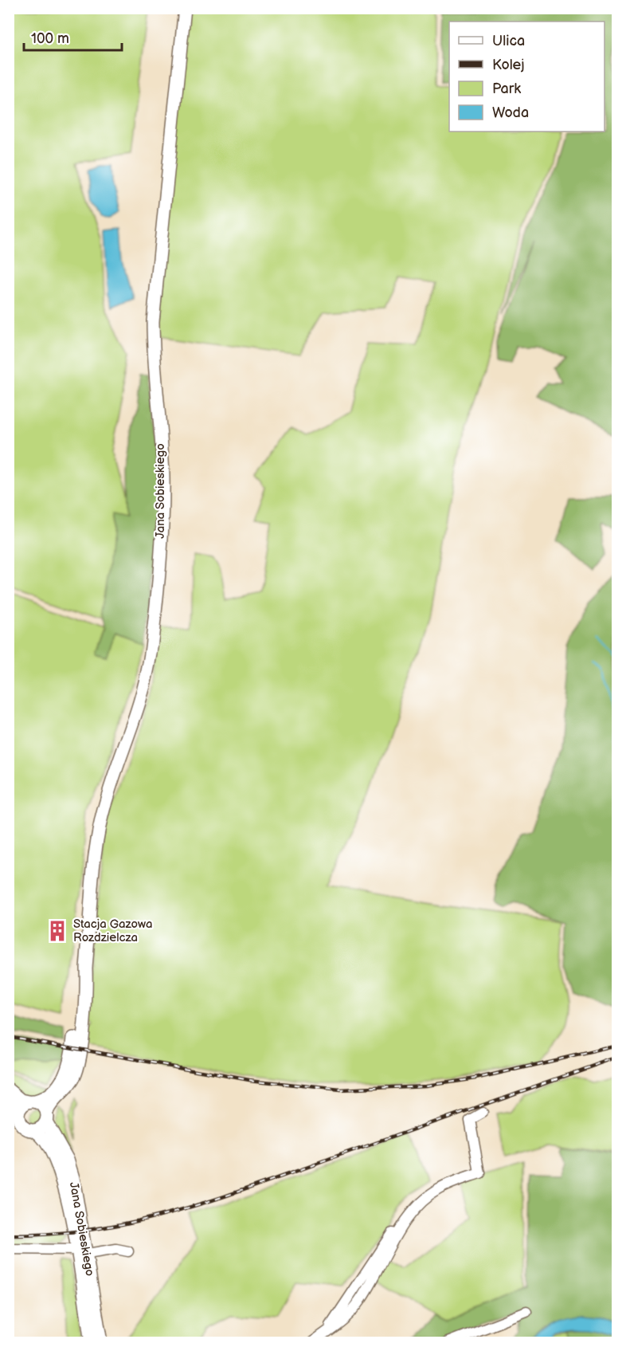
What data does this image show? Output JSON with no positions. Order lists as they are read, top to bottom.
{
  "streets": {
    "main road": ["Jana Sobieskiego"]
  },
  "places": {
    "building": ["Stacja Gazowa Rozdzielcza"]
  },
  "legend": [
    "Ulica",
    "Kolej",
    "Park",
    "Woda"
  ],
  "scale_bar": "100 m"
}
